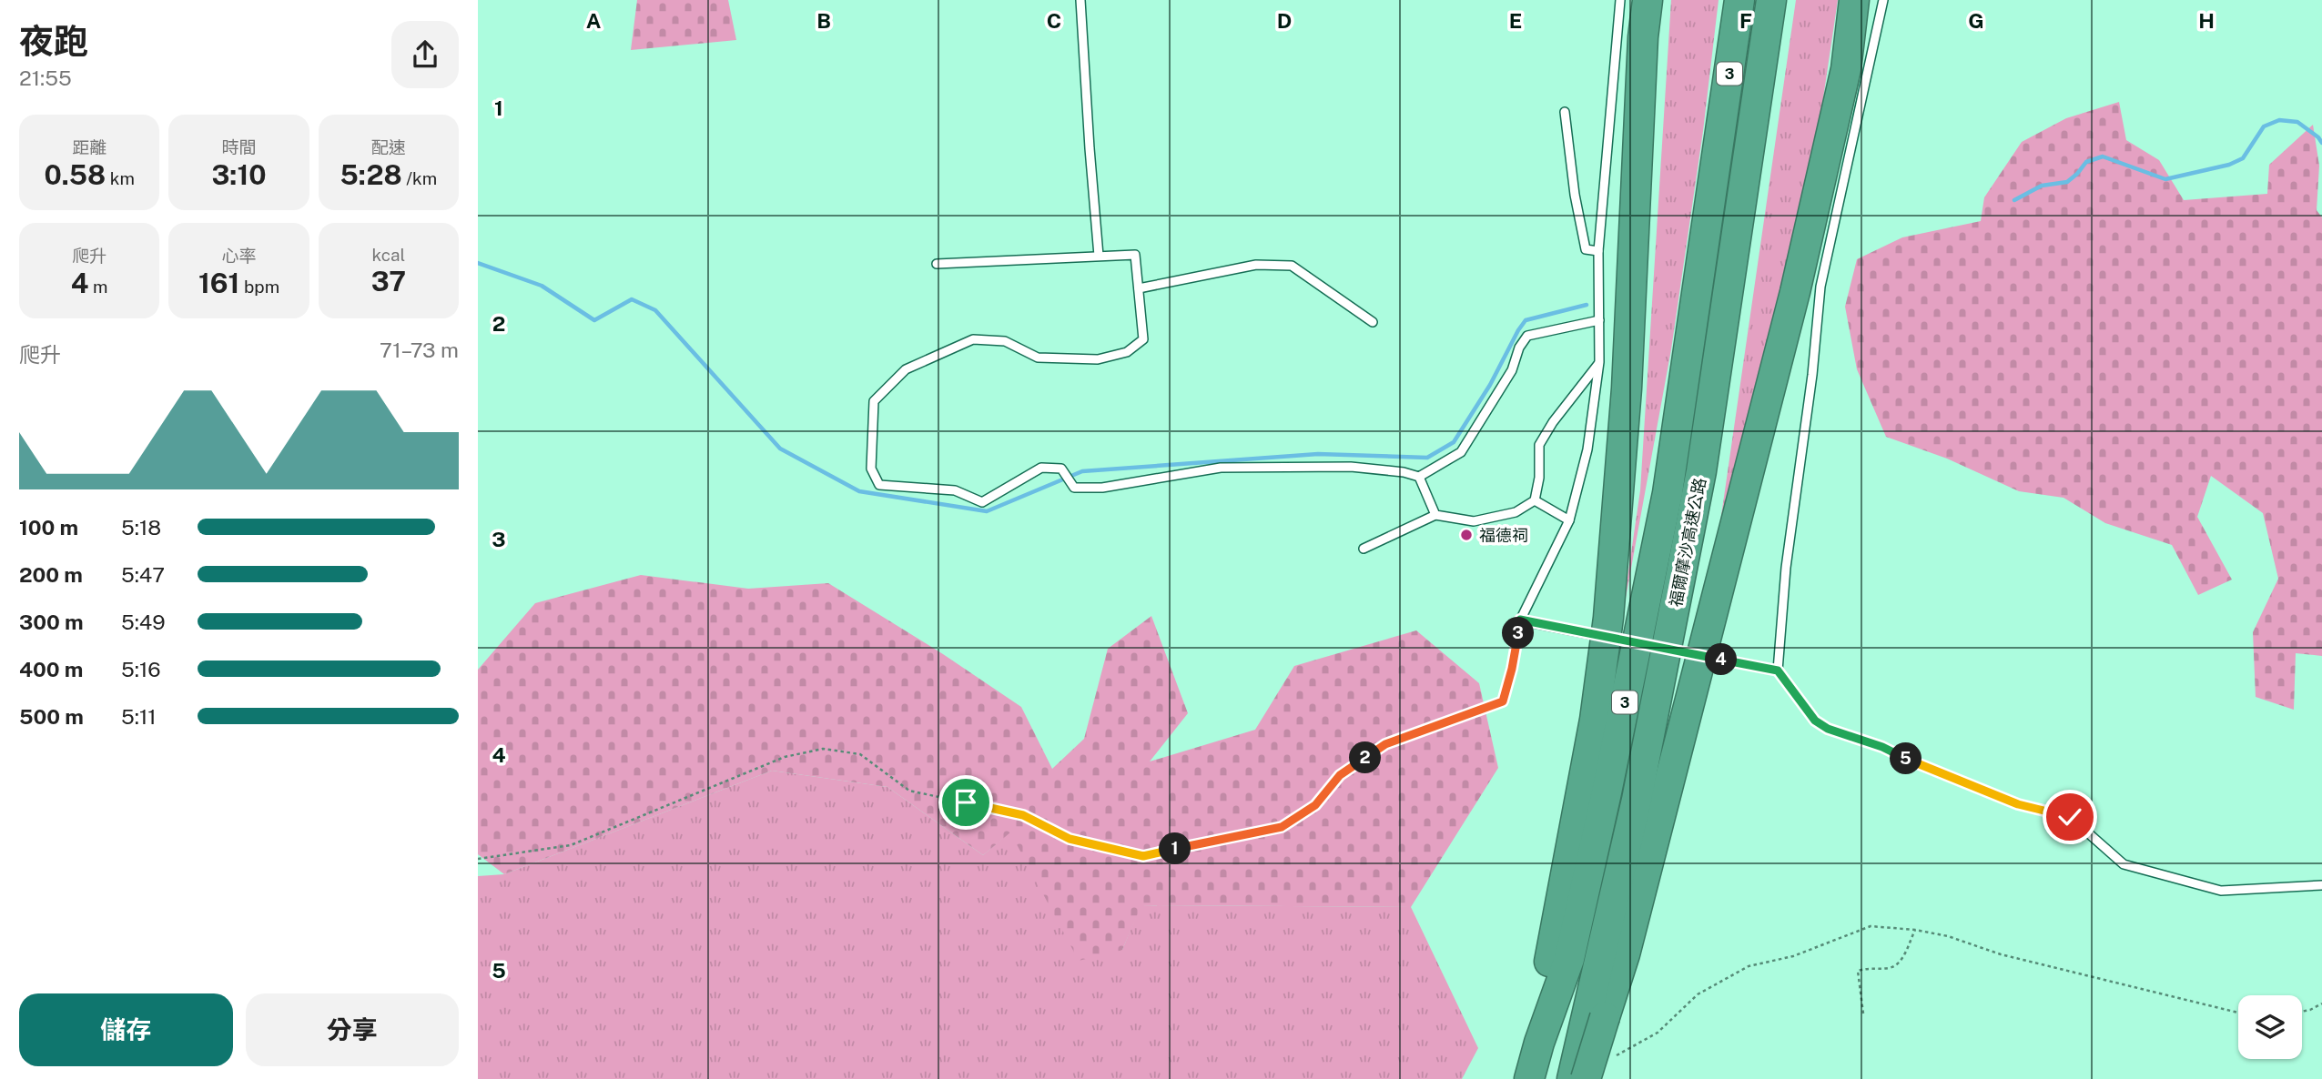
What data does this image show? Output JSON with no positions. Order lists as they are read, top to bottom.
{
  "streets": {
    "highway": ["3", "福爾摩沙高速公路"]
  },
  "crossings": [
    ["3", "福爾摩沙高速公路"]
  ],
  "places": ["福德祠"],
  "page": {
    "heading": ["夜跑", "21:55"],
    "stats": [
      ["距離", "0.58 km"],
      ["時間", "3:10"],
      ["配速", "5:28 /km"],
      ["爬升", "4 m"],
      ["心率", "161 bpm"],
      ["kcal", "37"]
    ],
    "chart": ["爬升", "71–73 m"],
    "list": [
      {
        "name": "100 m",
        "note": "5:18"
      },
      {
        "name": "200 m",
        "note": "5:47"
      },
      {
        "name": "300 m",
        "note": "5:49"
      },
      {
        "name": "400 m",
        "note": "5:16"
      },
      {
        "name": "500 m",
        "note": "5:11"
      }
    ],
    "pins": [
      "3",
      "4",
      "2",
      "5",
      "1"
    ],
    "buttons": ["儲存", "分享"]
  },
  "grid": {
    "columns": [
      "A",
      "B",
      "C",
      "D",
      "E",
      "F",
      "G",
      "H"
    ],
    "rows": [
      "1",
      "2",
      "3",
      "4",
      "5"
    ]
  }
}
